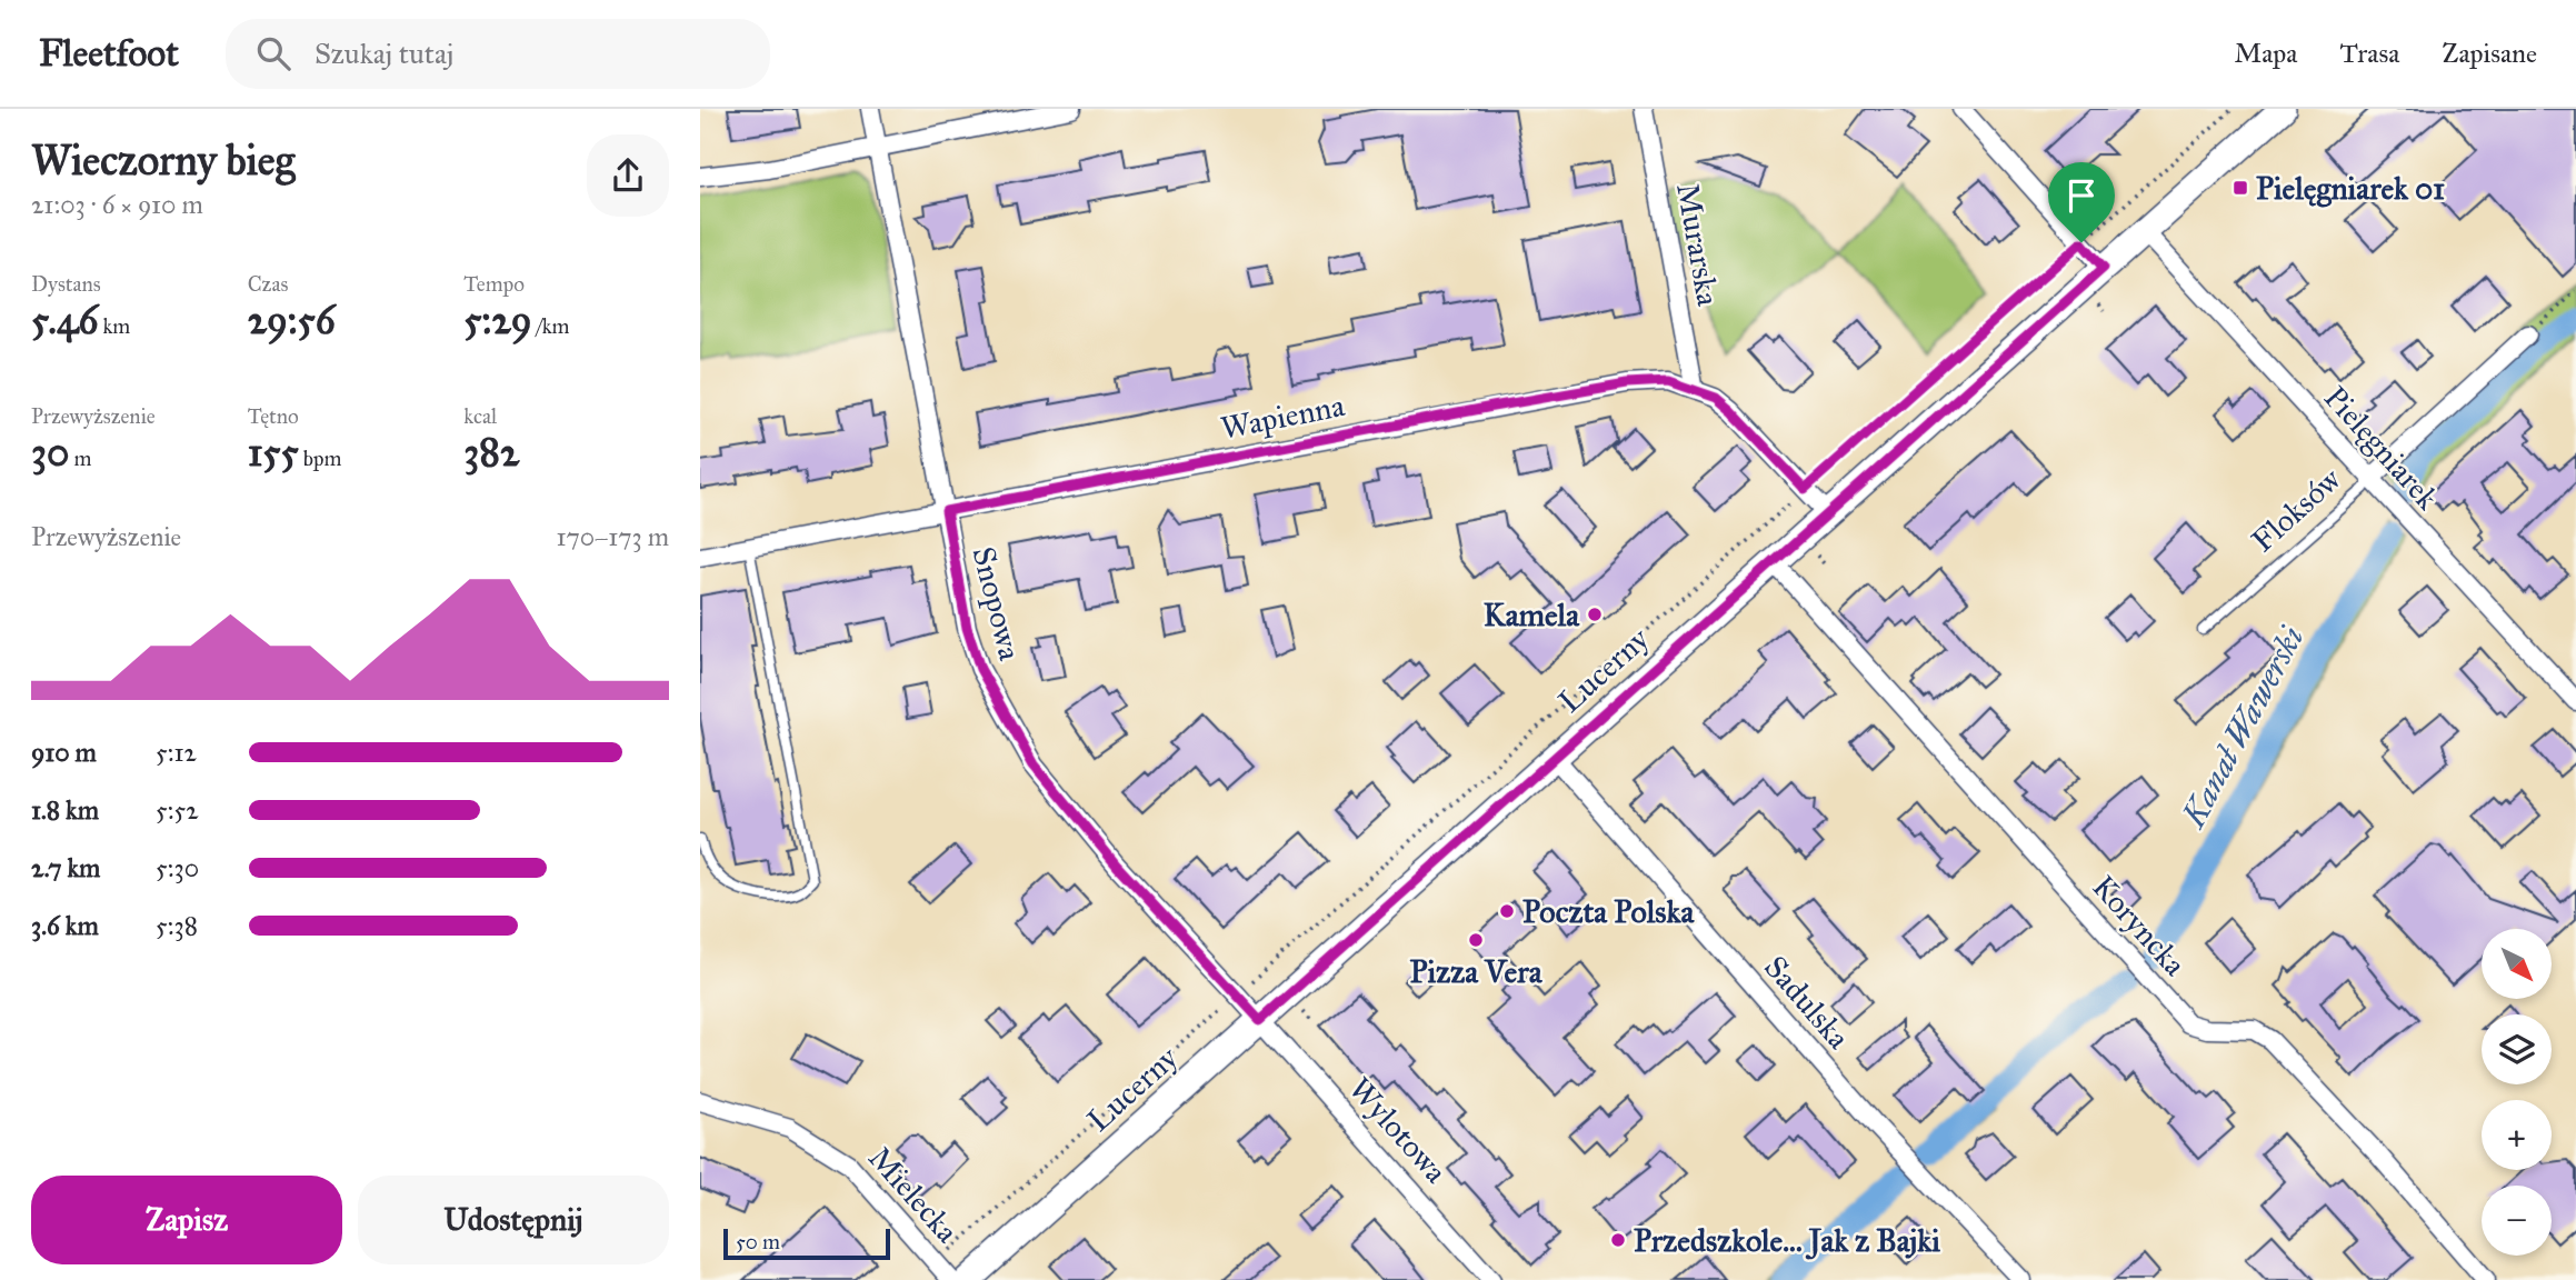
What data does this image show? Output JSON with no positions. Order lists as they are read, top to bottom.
{
  "streets": {
    "street": [
      "Murarska",
      "Wapienna",
      "Pielęgniarek",
      "Floksów",
      "Snopowa",
      "Lucerny",
      "Koryncka",
      "Sadulska",
      "Wylotowa",
      "Mielecka"
    ]
  },
  "crossings": [
    ["Murarska", "Wapienna"],
    ["Wapienna", "Snopowa"],
    ["Wapienna", "Lucerny"],
    ["Pielęgniarek", "Floksów"],
    ["Pielęgniarek", "Lucerny"],
    ["Snopowa", "Lucerny"],
    ["Snopowa", "Wylotowa"],
    ["Lucerny", "Koryncka"],
    ["Lucerny", "Sadulska"],
    ["Lucerny", "Wylotowa"]
  ],
  "water": ["Kanał Wawerski"],
  "places": {
    "transit": ["Pielęgniarek 01"],
    "other": [
      "Kamela",
      "Poczta Polska",
      "Pizza Vera",
      "Przedszkole... Jak z Bajki"
    ]
  },
  "scale_bar": "50 m",
  "north": "bottom right",
  "page": {
    "header": "Fleetfoot",
    "search": "Szukaj tutaj",
    "nav": ["Mapa", "Trasa", "Zapisane"],
    "heading": ["Wieczorny bieg", "21:03 · 6 × 910 m"],
    "stats": [
      ["Dystans", "5.46 km"],
      ["Czas", "29:56"],
      ["Tempo", "5:29 /km"],
      ["Przewyższenie", "30 m"],
      ["Tętno", "155 bpm"],
      ["kcal", "382"]
    ],
    "chart": ["Przewyższenie", "170–173 m"],
    "list": [
      {
        "name": "910 m",
        "note": "5:12"
      },
      {
        "name": "1.8 km",
        "note": "5:52"
      },
      {
        "name": "2.7 km",
        "note": "5:30"
      },
      {
        "name": "3.6 km",
        "note": "5:38"
      }
    ],
    "map_buttons": ["+", "−"],
    "buttons": ["Zapisz", "Udostępnij"],
    "scale": "50 m"
  }
}
